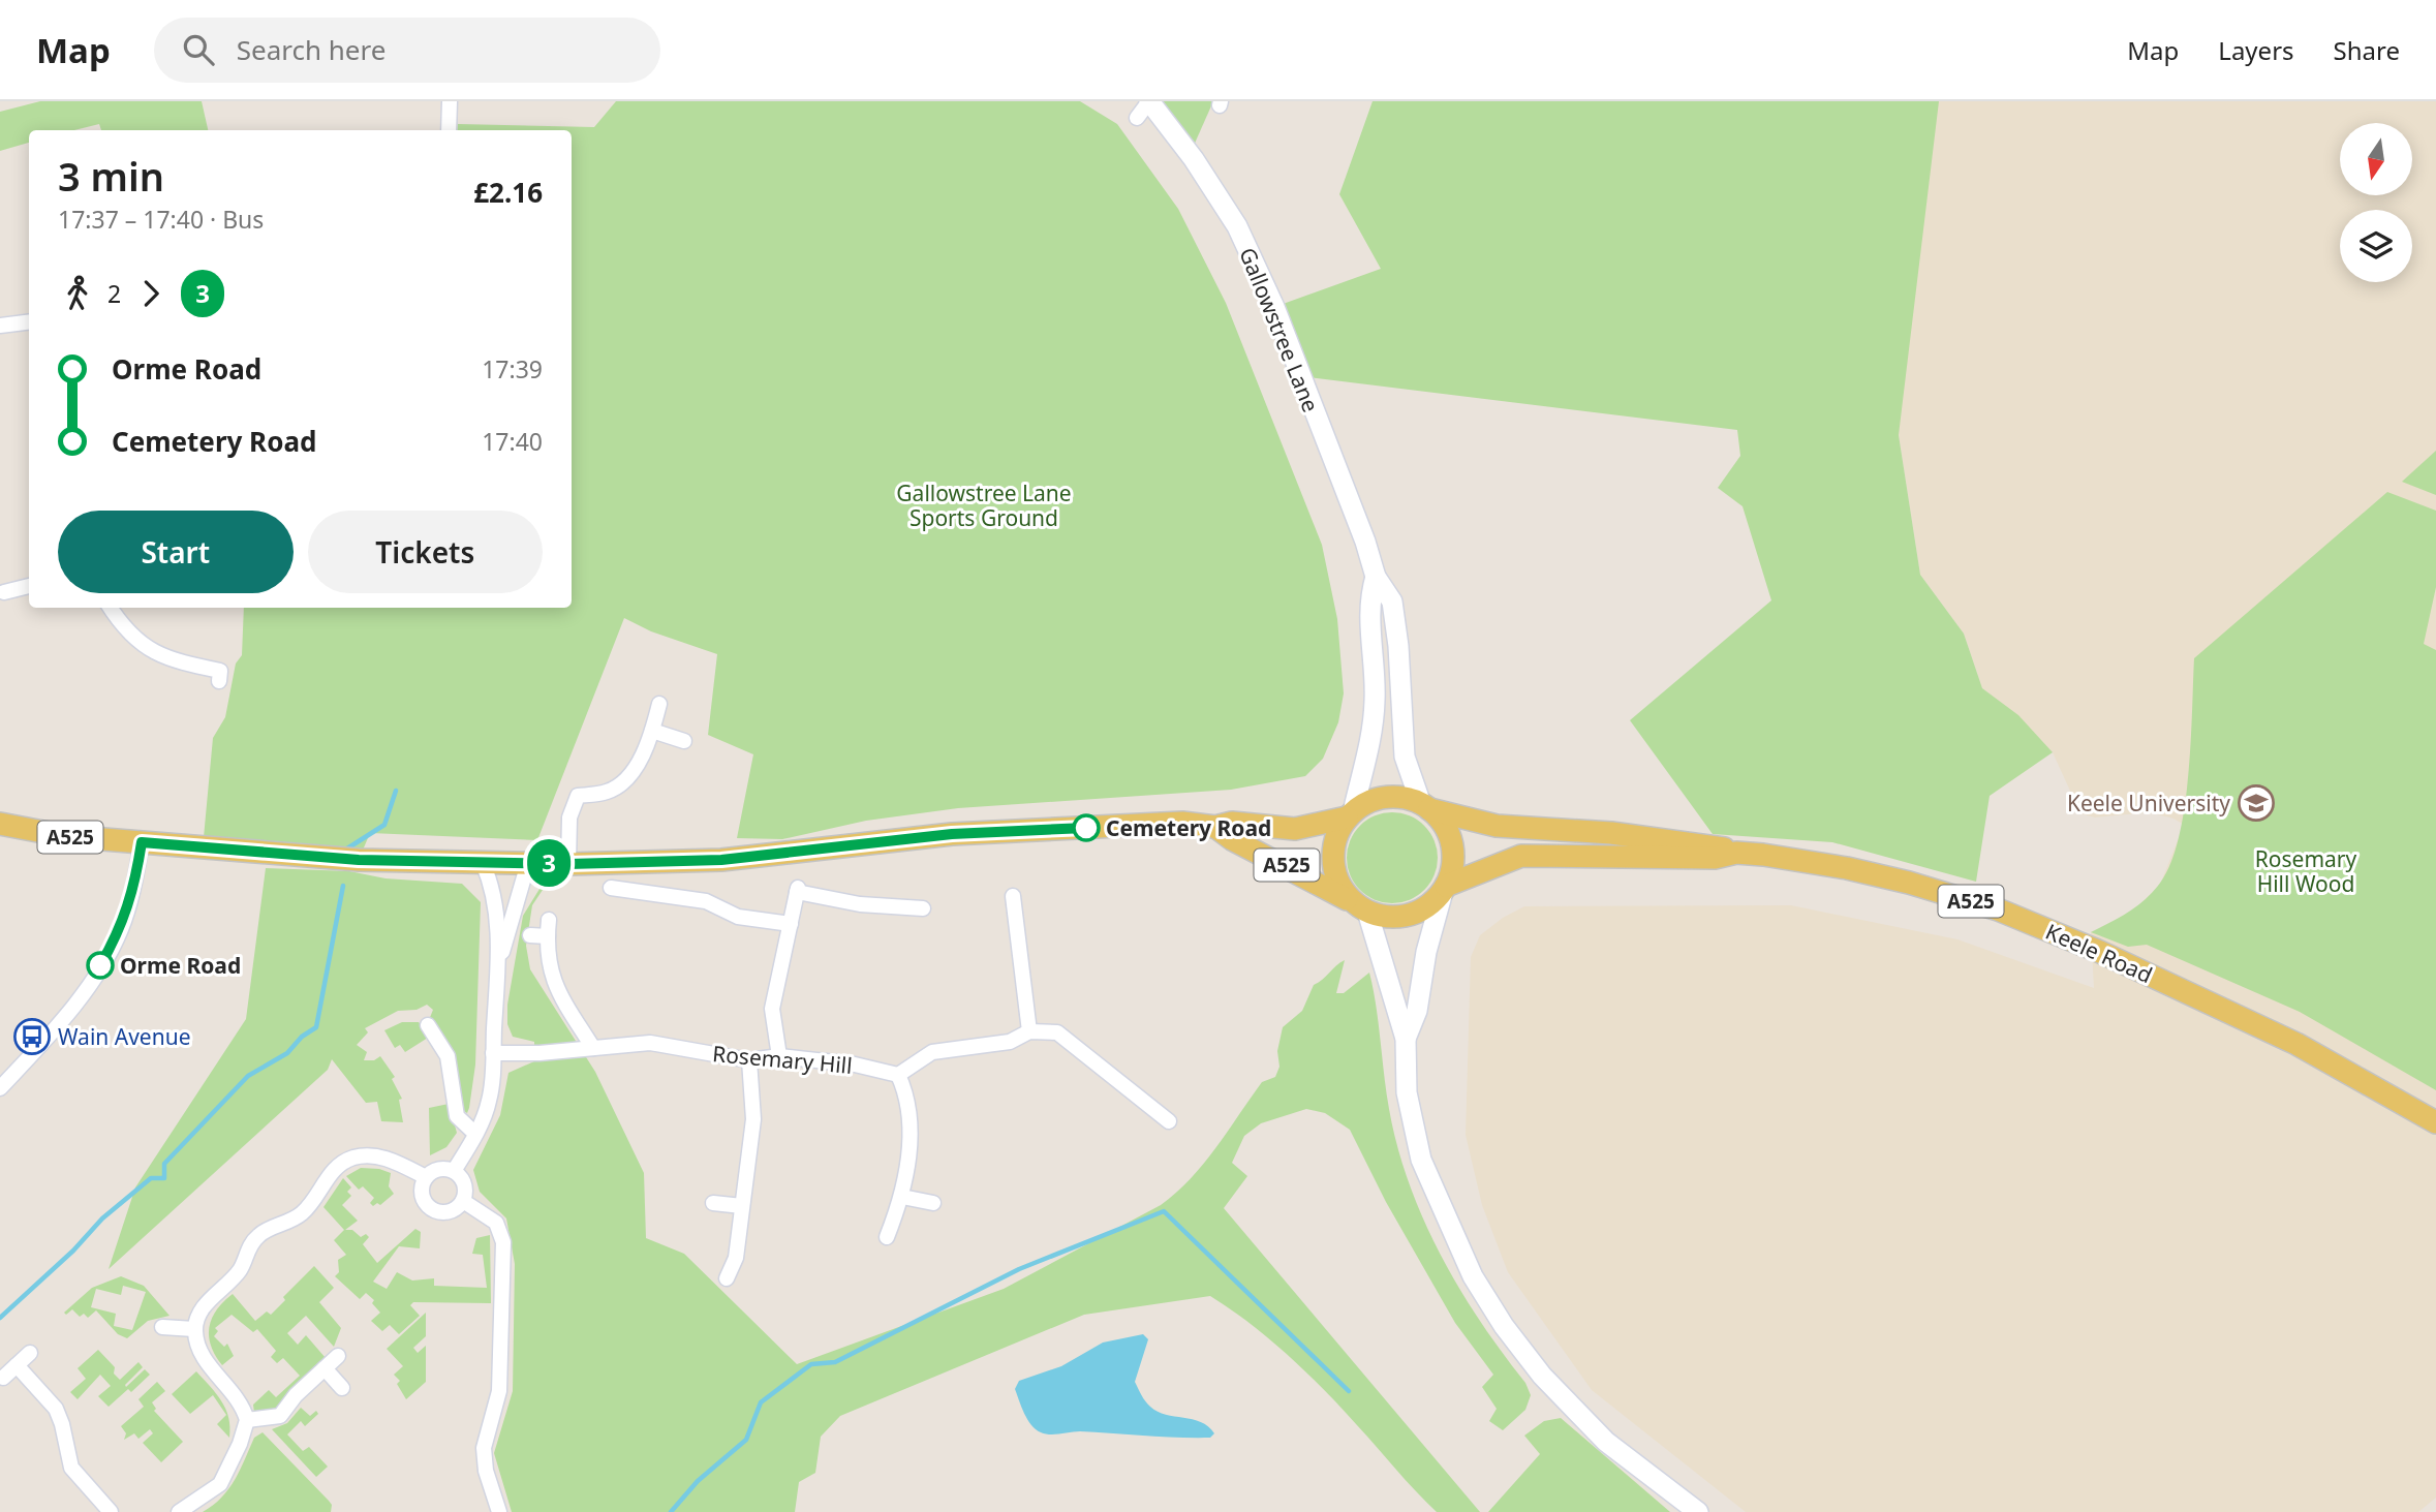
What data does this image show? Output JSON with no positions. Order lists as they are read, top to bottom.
{
  "streets": {
    "main road": ["A525", "Keele Road"],
    "street": ["Gallowstree Lane", "Rosemary Hill"]
  },
  "crossings": [
    ["Gallowstree Lane", "A525"],
    ["Gallowstree Lane", "Keele Road"],
    ["A525", "Keele Road"]
  ],
  "parks": ["Gallowstree Lane Sports Ground", "Rosemary Hill Wood"],
  "places": {
    "school or university": ["Keele University"],
    "other": ["Cemetery Road", "Orme Road"],
    "bus stop": ["Wain Avenue"]
  },
  "lines": ["bus line 3"],
  "north": "bottom",
  "page": {
    "header": "Map",
    "search": "Search here",
    "nav": ["Map", "Layers", "Share"],
    "on_map": "3",
    "heading": ["3 min", "17:37 – 17:40 · Bus", "£2.16"],
    "legs": ["2", "3"],
    "list": [
      {
        "name": "Orme Road",
        "value": "17:39"
      },
      {
        "name": "Cemetery Road",
        "value": "17:40"
      }
    ],
    "buttons": ["Start", "Tickets"]
  }
}
